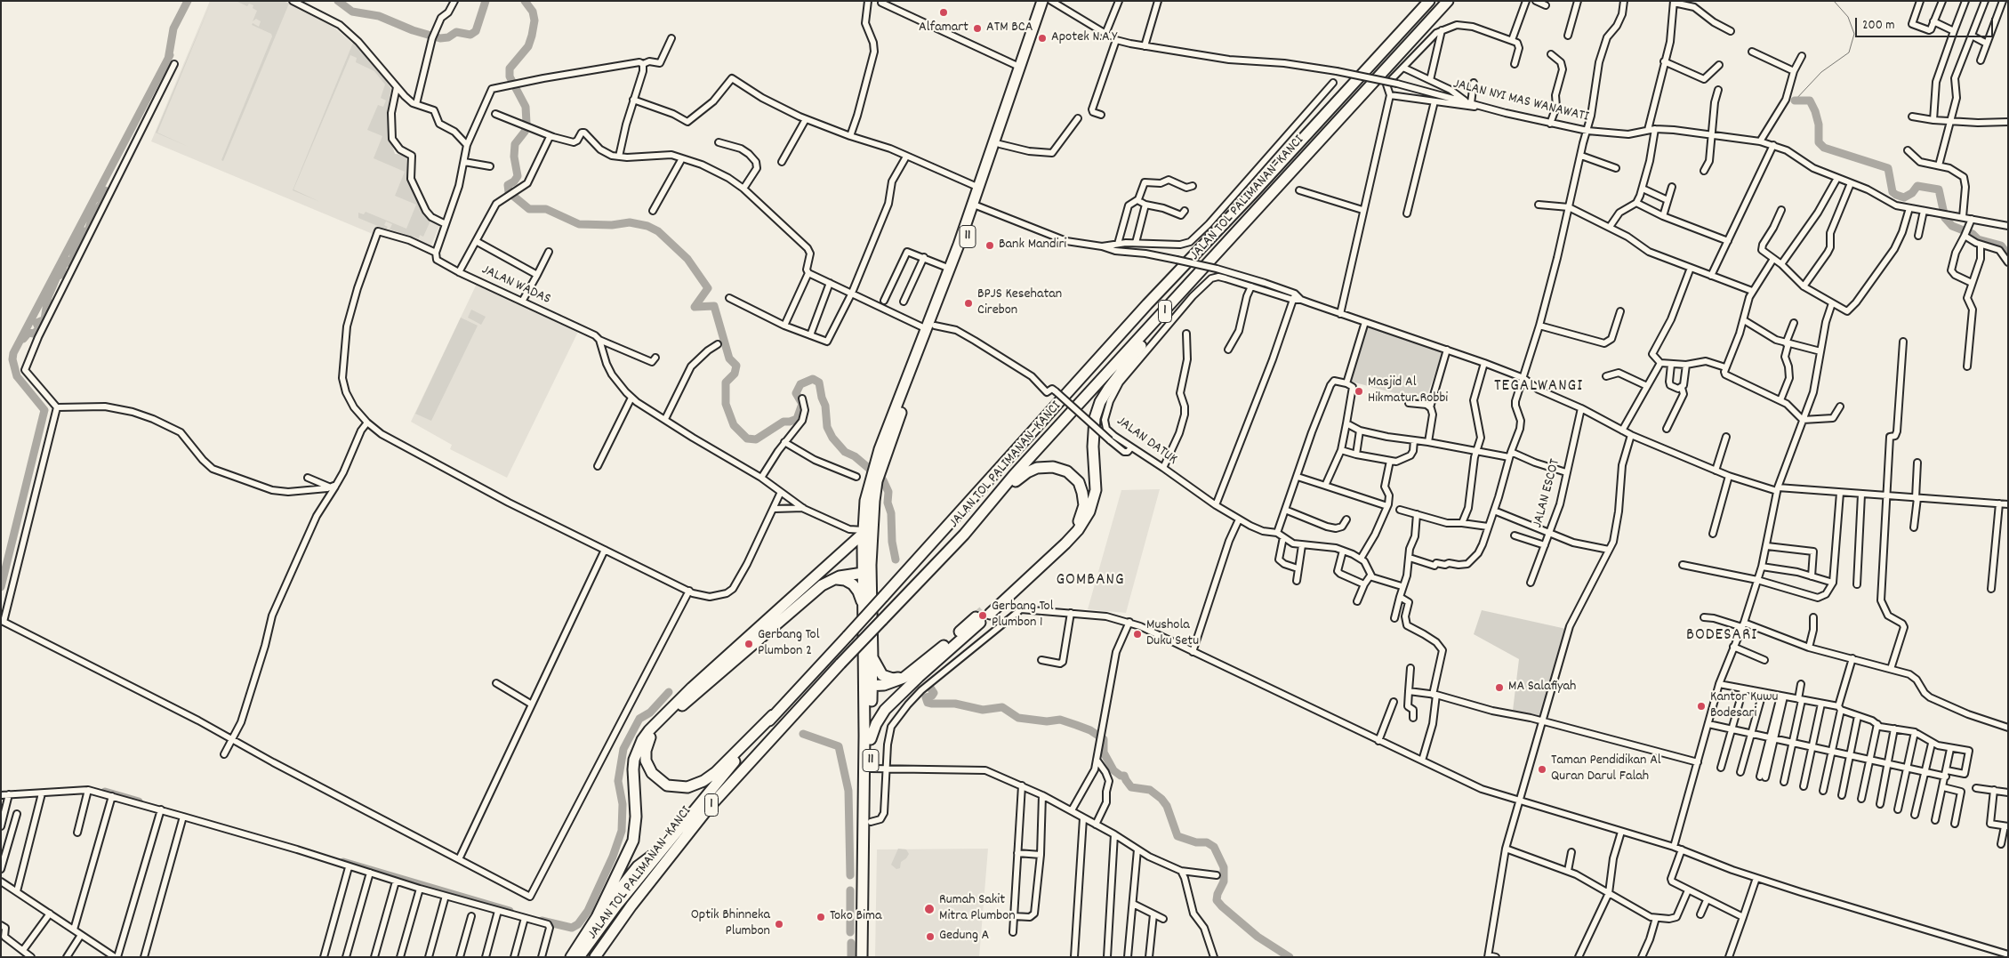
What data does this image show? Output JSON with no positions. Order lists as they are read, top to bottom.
{
  "streets": {
    "highway": ["JALAN TOL PALIMANAN–KANCI", "11", "1"],
    "street": [
      "JALAN NYI MAS WANAWATI",
      "JALAN WADAS",
      "JALAN DATUK",
      "JALAN ESCOT"
    ]
  },
  "crossings": [
    ["JALAN NYI MAS WANAWATI", "11"]
  ],
  "districts": ["TEGALWANGI", "GOMBANG", "BODESARI"],
  "places": [
    "Alfamart",
    "ATM BCA",
    "Apotek N.A.Y",
    "Bank Mandiri",
    "BPJS Kesehatan Cirebon",
    "Masjid Al Hikmatur Robbi",
    "Gerbang Tol Plumbon 1",
    "Mushola Duku Setu",
    "Gerbang Tol Plumbon 2",
    "MA Salafiyah",
    "Kantor Kuwu Bodesari",
    "Taman Pendidikan Al Quran Darul Falah",
    "Rumah Sakit Mitra Plumbon",
    "Toko Bima",
    "Optik Bhinneka Plumbon",
    "Gedung A"
  ],
  "scale_bar": "200 m"
}
